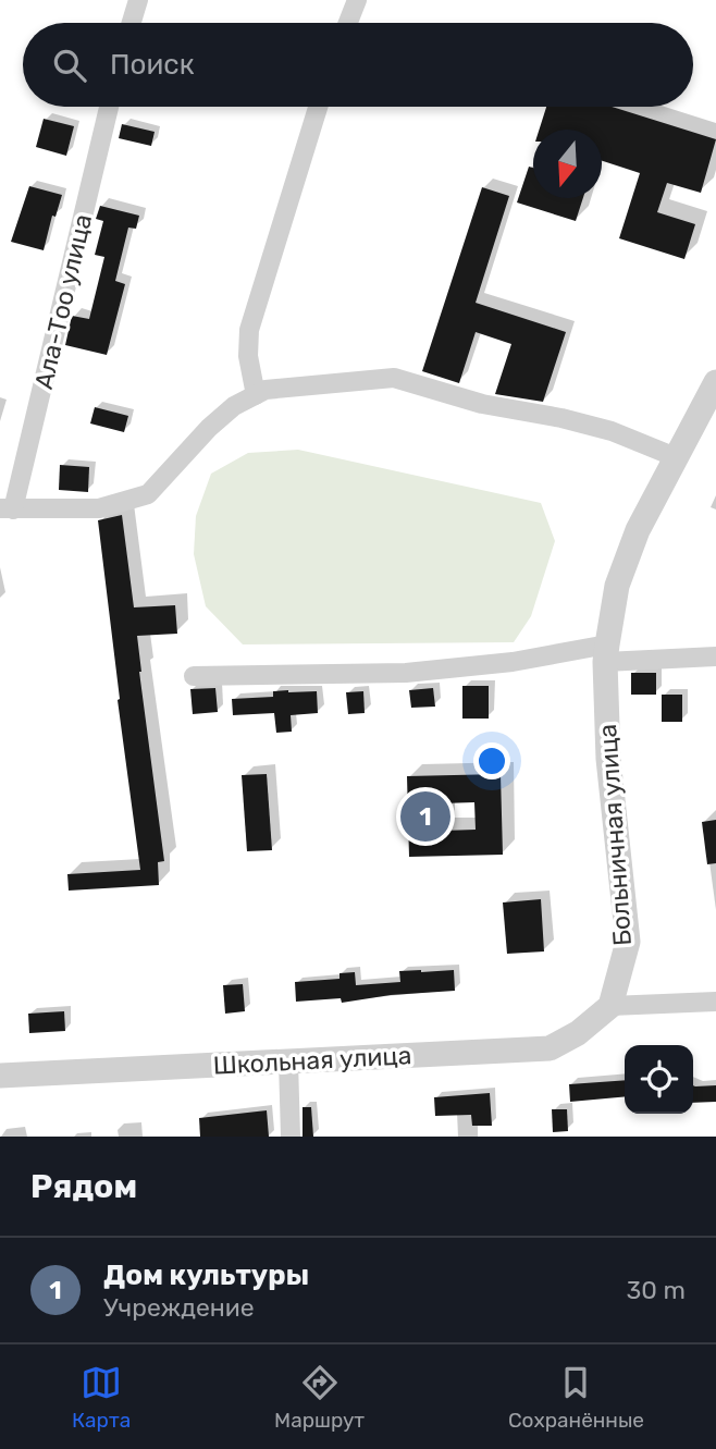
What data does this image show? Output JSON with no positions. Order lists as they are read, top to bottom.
{
  "streets": {
    "street": ["Ала-Тоо улица", "Больничная улица", "Школьная улица"]
  },
  "crossings": [
    ["Больничная улица", "Школьная улица"]
  ],
  "north": "bottom",
  "page": {
    "search": "Поиск",
    "pins": "1",
    "heading": "Рядом",
    "list": [
      {
        "mark": "1",
        "name": "Дом культуры",
        "note": "Учреждение",
        "value": "30 m"
      }
    ],
    "nav": ["Карта", "Маршрут", "Сохранённые"]
  }
}
